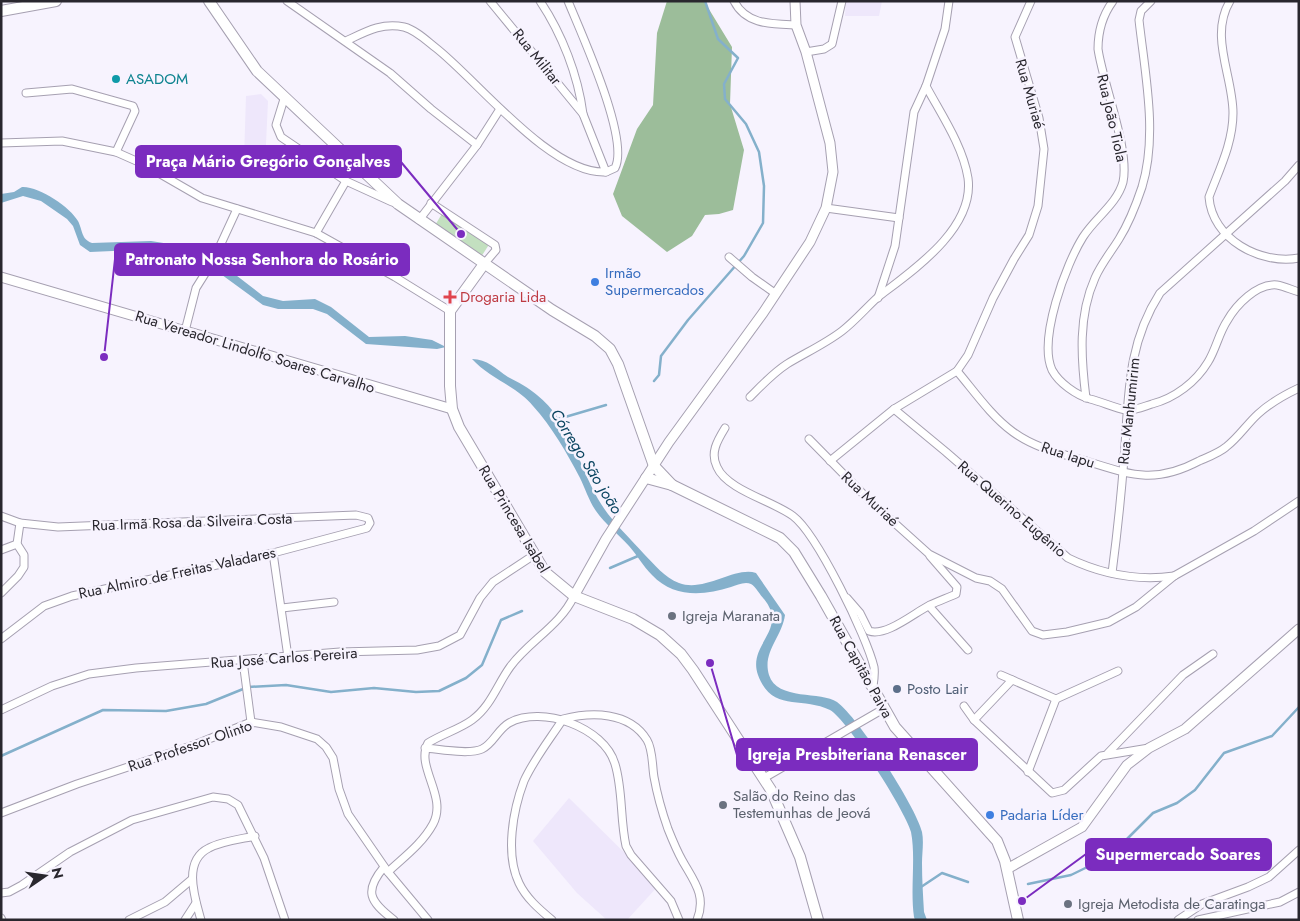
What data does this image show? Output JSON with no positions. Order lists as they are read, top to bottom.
{
  "streets": {
    "main road": ["Rua Princesa Isabel", "Rua Capitão Paiva"],
    "street": [
      "Rua Militar",
      "Rua Muriaé",
      "Rua João Tiola",
      "Rua Vereador Lindolfo Soares Carvalho",
      "Rua Manhumirim",
      "Rua Iapu",
      "Rua Querino Eugênio",
      "Rua Irmã Rosa da Silveira Costa",
      "Rua Almiro de Freitas Valadares",
      "Rua José Carlos Pereira",
      "Rua Professor Olinto"
    ]
  },
  "crossings": [
    ["Rua Muriaé", "Rua Iapu"],
    ["Rua Muriaé", "Rua Querino Eugênio"],
    ["Rua João Tiola", "Rua Manhumirim"],
    ["Rua Vereador Lindolfo Soares Carvalho", "Rua Princesa Isabel"],
    ["Rua Manhumirim", "Rua Iapu"],
    ["Rua Manhumirim", "Rua Querino Eugênio"],
    ["Rua Princesa Isabel", "Rua José Carlos Pereira"],
    ["Rua Irmã Rosa da Silveira Costa", "Rua Almiro de Freitas Valadares"]
  ],
  "water": ["Córrego São joão"],
  "places": {
    "other": [
      "ASADOM",
      "Praça Mário Gregório Gonçalves",
      "Irmão Supermercados",
      "Patronato Nossa Senhora do Rosário",
      "Igreja Maranata",
      "Igreja Presbiteriana Renascer",
      "Posto Lair",
      "Salão do Reino das Testemunhas de Jeová",
      "Padaria Líder",
      "Supermercado Soares",
      "Igreja Metodista de Caratinga"
    ],
    "health": ["Drogaria Lida"]
  },
  "north": "right"
}
